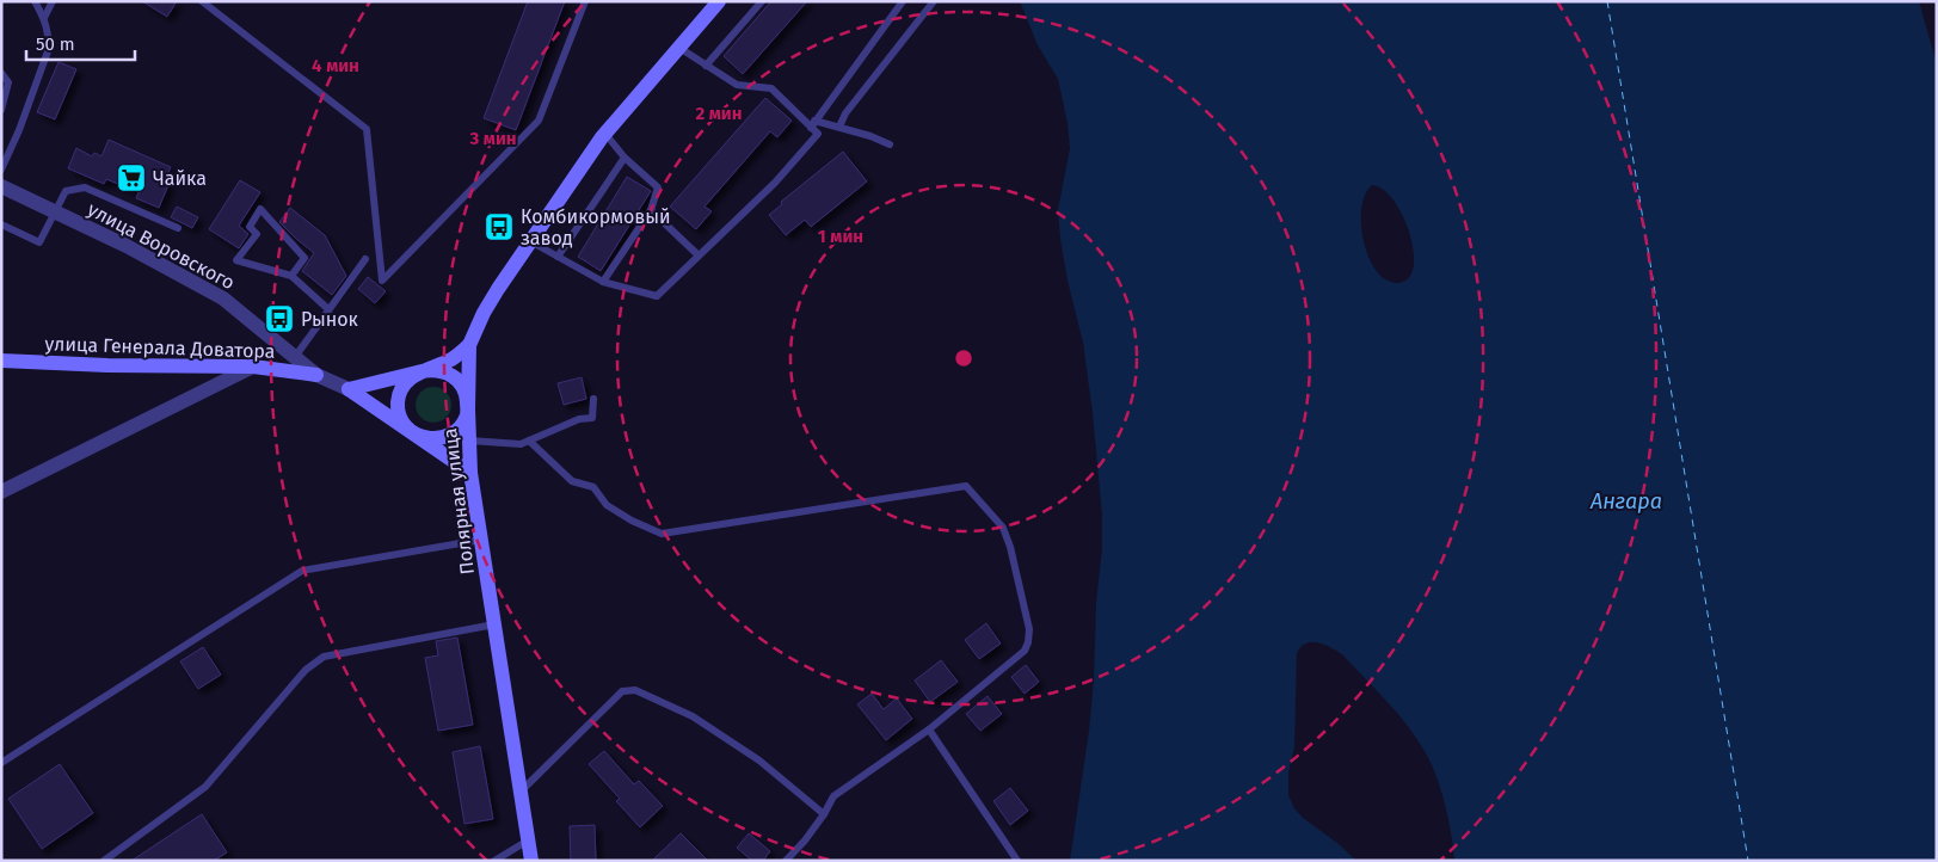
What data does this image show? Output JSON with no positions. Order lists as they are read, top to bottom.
{
  "streets": {
    "main road": ["улица Воровского", "улица Генерала Доватора", "Полярная улица"]
  },
  "crossings": [
    ["улица Воровского", "улица Генерала Доватора"],
    ["улица Воровского", "Полярная улица"]
  ],
  "water": ["Ангара"],
  "places": {
    "supermarket": ["Чайка"],
    "bus stop": ["Комбикормовый завод", "Рынок"]
  },
  "scale_bar": "50 m",
  "rings": [
    "4 мин",
    "2 мин",
    "3 мин",
    "1 мин"
  ]
}
